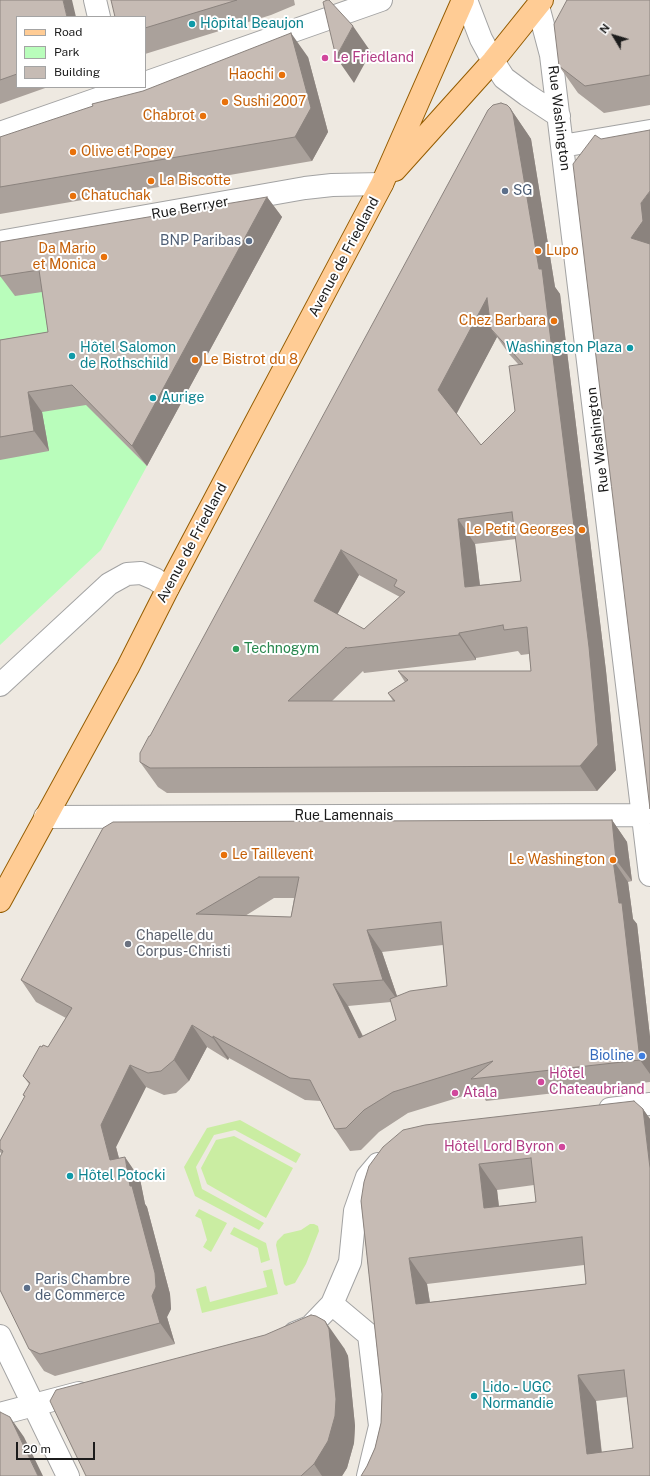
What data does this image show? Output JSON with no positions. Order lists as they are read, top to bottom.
{
  "streets": {
    "main road": ["Avenue de Friedland"],
    "street": ["Rue Washington", "Rue Berryer", "Rue Lamennais"]
  },
  "crossings": [
    ["Rue Washington", "Avenue de Friedland"],
    ["Rue Washington", "Rue Lamennais"],
    ["Rue Berryer", "Avenue de Friedland"],
    ["Avenue de Friedland", "Rue Lamennais"]
  ],
  "places": [
    "Hôpital Beaujon",
    "Le Friedland",
    "Haochi",
    "Sushi 2007",
    "Chabrot",
    "Olive et Popey",
    "La Biscotte",
    "SG",
    "Chatuchak",
    "BNP Paribas",
    "Lupo",
    "Da Mario et Monica",
    "Chez Barbara",
    "Washington Plaza",
    "Hôtel Salomon de Rothschild",
    "Le Bistrot du 8",
    "Aurige",
    "Le Petit Georges",
    "Technogym",
    "Le Taillevent",
    "Le Washington",
    "Chapelle du Corpus-Christi",
    "Bioline",
    "Hôtel Chateaubriand",
    "Atala",
    "Hôtel Lord Byron",
    "Hôtel Potocki",
    "Paris Chambre de Commerce",
    "Lido - UGC Normandie"
  ],
  "legend": ["Road", "Park", "Building"],
  "scale_bar": "20 m",
  "north": "top left"
}
